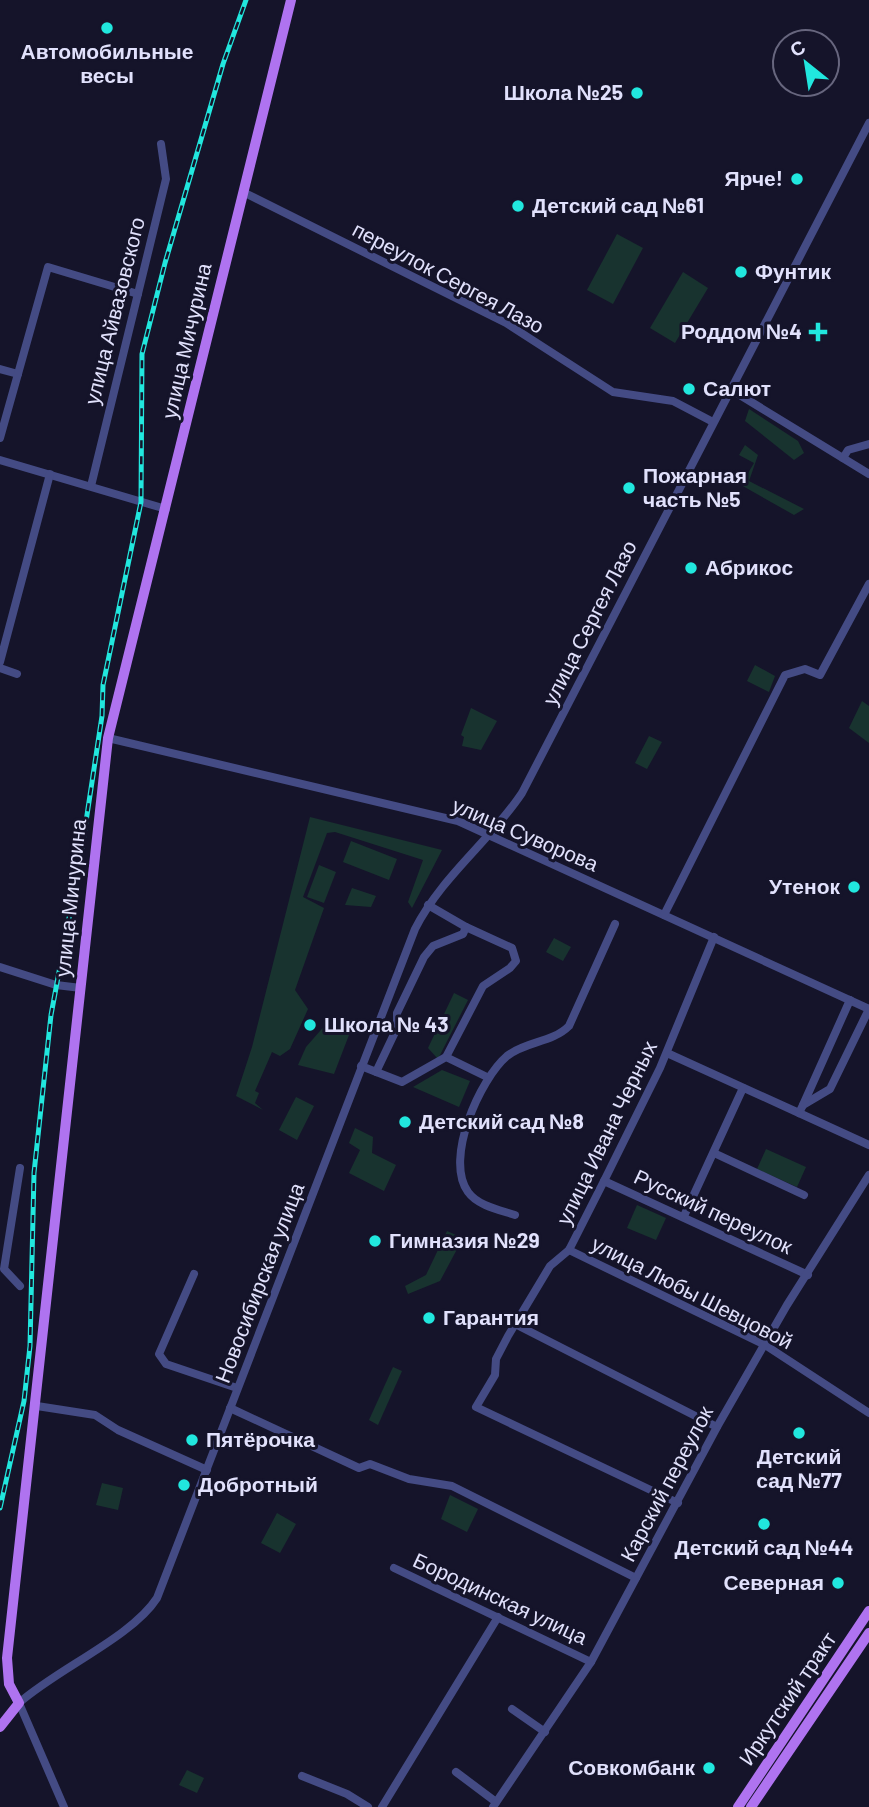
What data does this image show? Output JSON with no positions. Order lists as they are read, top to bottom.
{
  "streets": {
    "main road": ["улица Мичурина", "Иркутский тракт"],
    "street": [
      "переулок Сергея Лазо",
      "улица Айвазовского",
      "улица Сергея Лазо",
      "улица Суворова",
      "улица Ивана Черных",
      "Русский переулок",
      "Новосибирская улица",
      "улица Любы Шевцовой",
      "Карский переулок",
      "Бородинская улица"
    ]
  },
  "crossings": [
    ["переулок Сергея Лазо", "улица Мичурина"],
    ["переулок Сергея Лазо", "улица Сергея Лазо"],
    ["улица Мичурина", "улица Суворова"],
    ["улица Мичурина", "Новосибирская улица"],
    ["улица Сергея Лазо", "улица Суворова"],
    ["улица Сергея Лазо", "Новосибирская улица"],
    ["улица Суворова", "улица Ивана Черных"],
    ["улица Суворова", "Новосибирская улица"],
    ["улица Ивана Черных", "Русский переулок"],
    ["улица Ивана Черных", "улица Любы Шевцовой"],
    ["улица Ивана Черных", "Карский переулок"],
    ["Русский переулок", "Карский переулок"],
    ["улица Любы Шевцовой", "Карский переулок"],
    ["Карский переулок", "Бородинская улица"]
  ],
  "places": {
    "other": [
      "Автомобильные весы",
      "Школа №25",
      "Ярче!",
      "Детский сад №61",
      "Фунтик",
      "Салют",
      "Пожарная часть №5",
      "Абрикос",
      "Утенок",
      "Школа № 43",
      "Детский сад №8",
      "Гимназия №29",
      "Гарантия",
      "Детский сад №77",
      "Пятёрочка",
      "Добротный",
      "Детский сад №44",
      "Северная",
      "Совкомбанк"
    ],
    "health": ["Роддом №4"]
  },
  "north": "top left"
}
